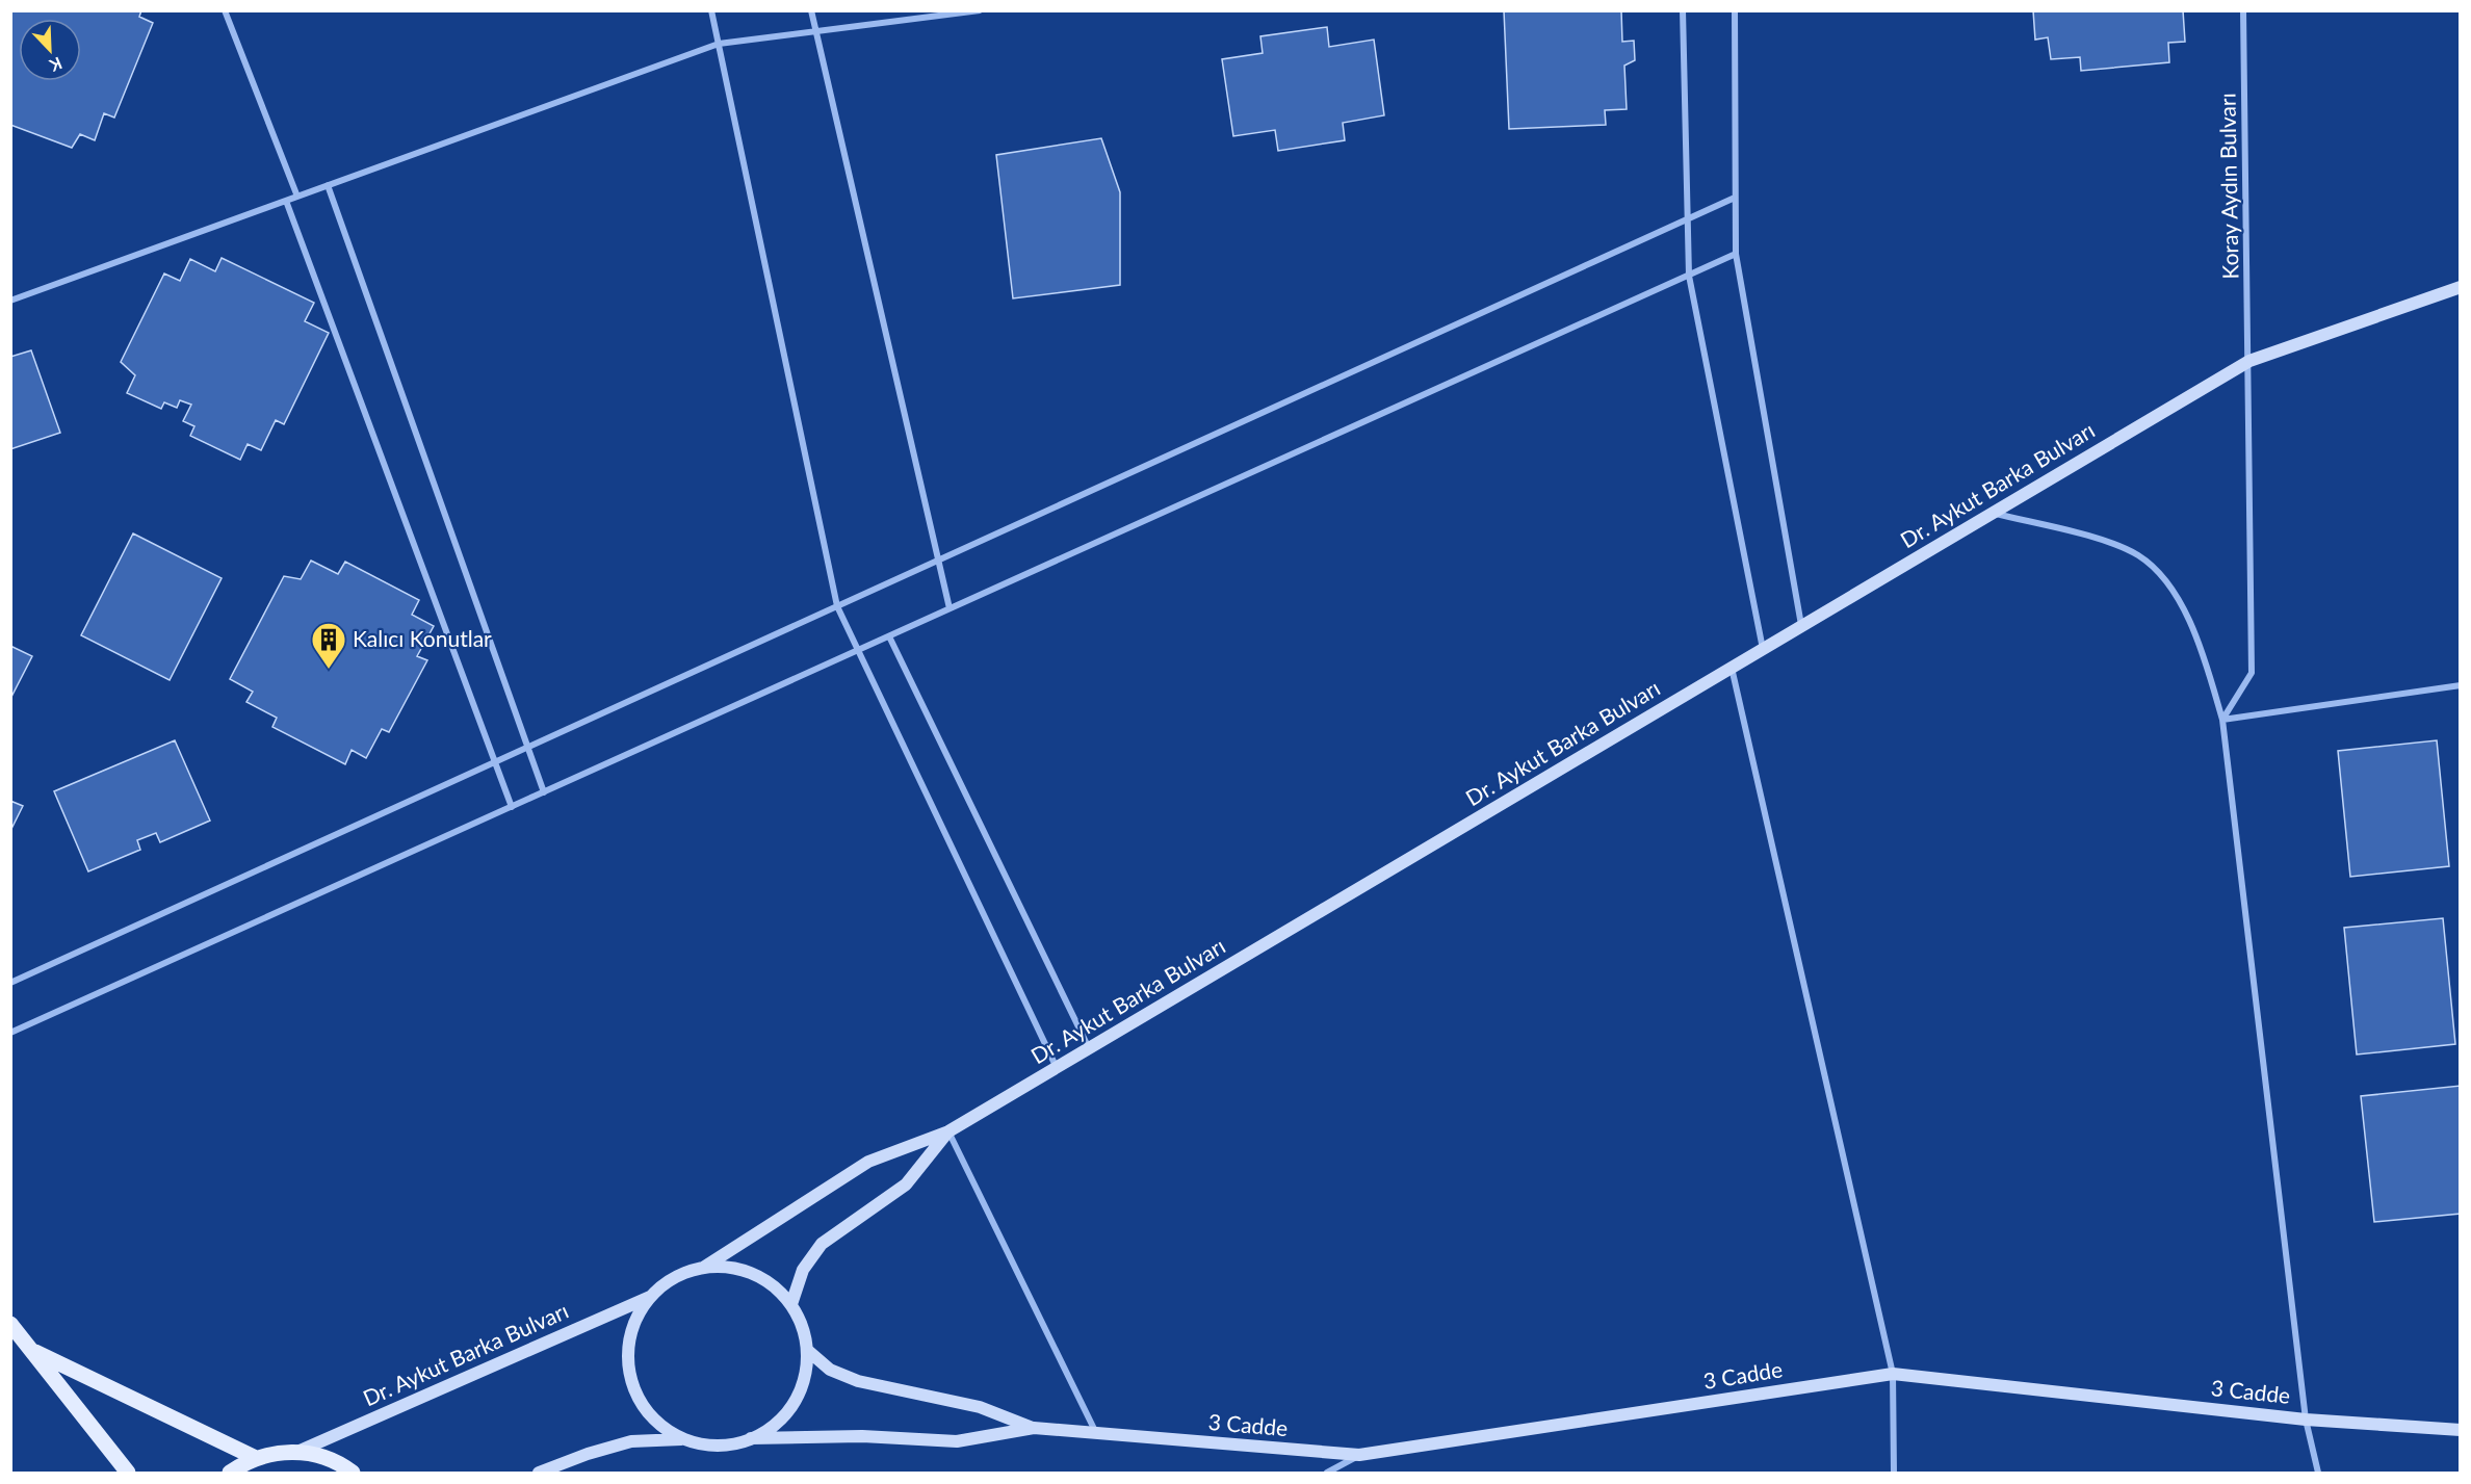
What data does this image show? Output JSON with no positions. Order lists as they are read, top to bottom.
{
  "streets": {
    "main road": ["Dr. Aykut Barka Bulvarı", "3 Cadde"],
    "street": ["Koray Aydın Bulvarı"]
  },
  "crossings": [
    ["Koray Aydın Bulvarı", "Dr. Aykut Barka Bulvarı"]
  ],
  "places": {
    "building": ["Kalıcı Konutlar"]
  },
  "north": "bottom right"
}
